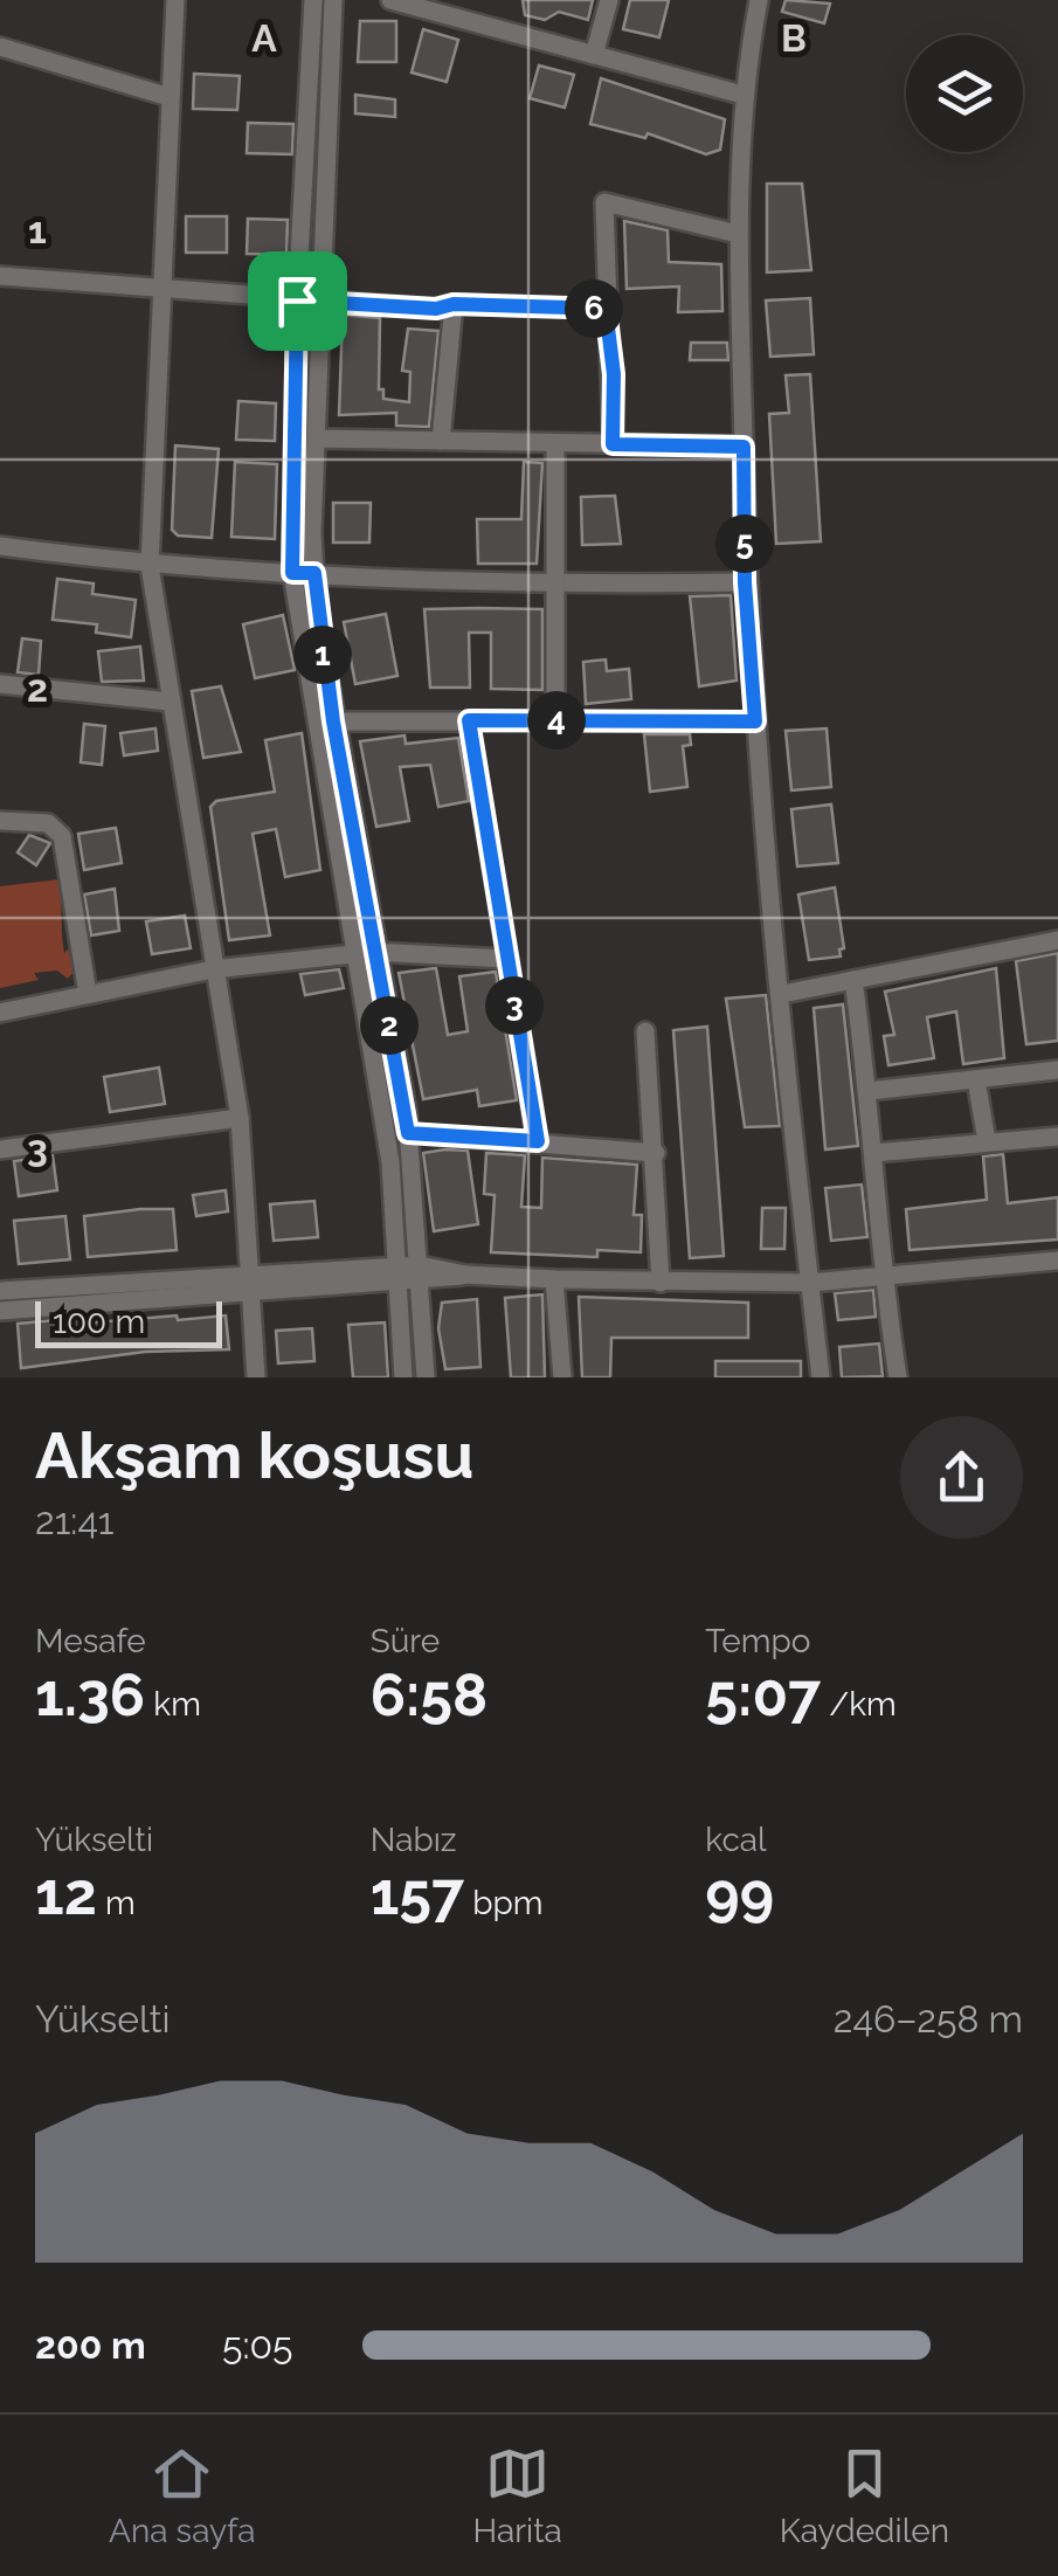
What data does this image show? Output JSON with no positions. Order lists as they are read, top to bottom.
{
  "scale_bar": "100 m",
  "page": {
    "pins": [
      "6",
      "5",
      "1",
      "4",
      "3",
      "2"
    ],
    "scale": "100 m",
    "heading": ["Akşam koşusu", "21:41"],
    "stats": [
      ["Mesafe", "1.36 km"],
      ["Süre", "6:58"],
      ["Tempo", "5:07 /km"],
      ["Yükselti", "12 m"],
      ["Nabız", "157 bpm"],
      ["kcal", "99"]
    ],
    "chart": ["Yükselti", "246–258 m"],
    "list": [
      {
        "name": "200 m",
        "note": "5:05"
      }
    ],
    "tabs": ["Ana sayfa", "Harita", "Kaydedilen"]
  },
  "grid": {
    "columns": ["A", "B"],
    "rows": ["1", "2", "3"]
  }
}
